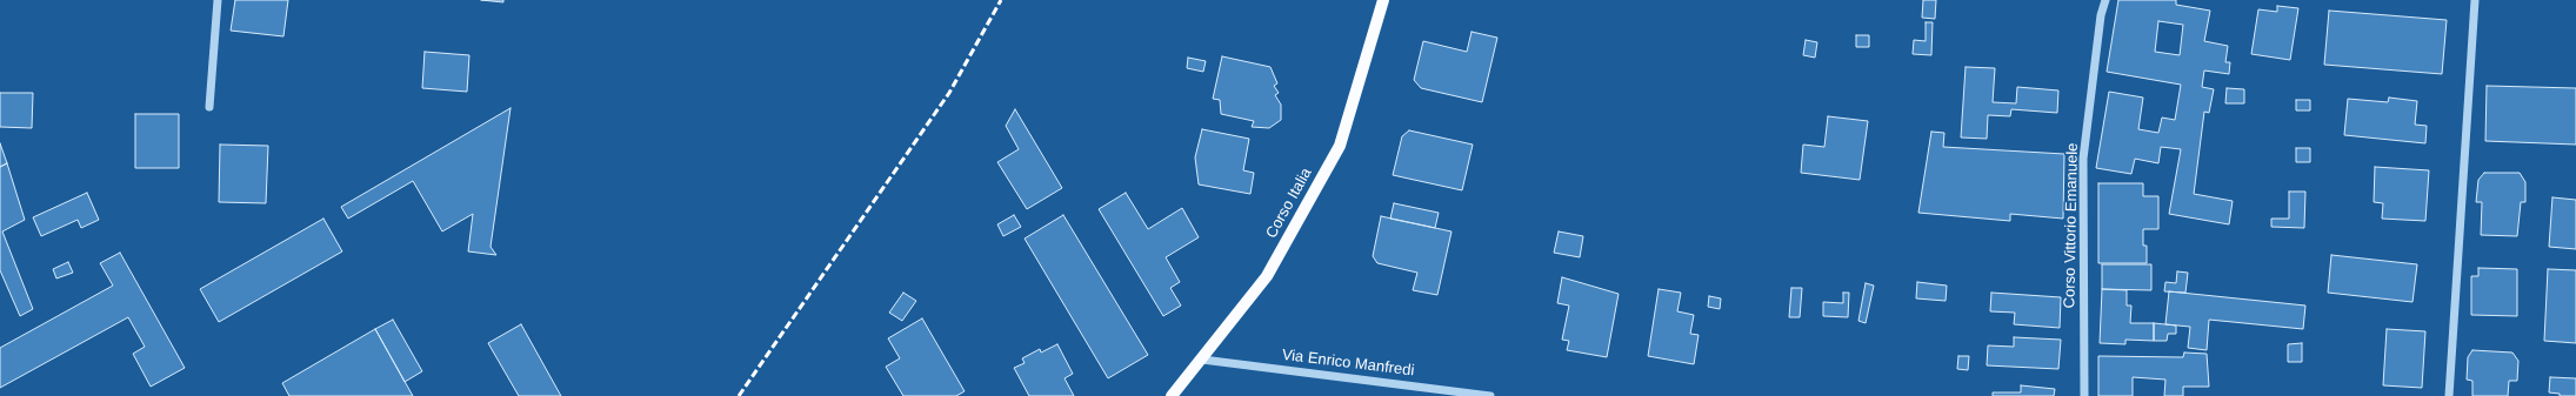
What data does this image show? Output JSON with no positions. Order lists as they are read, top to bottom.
{
  "streets": {
    "main road": ["Corso Italia"],
    "street": ["Corso Vittorio Emanuele", "Via Enrico Manfredi"]
  },
  "crossings": [
    ["Corso Italia", "Via Enrico Manfredi"]
  ]
}
